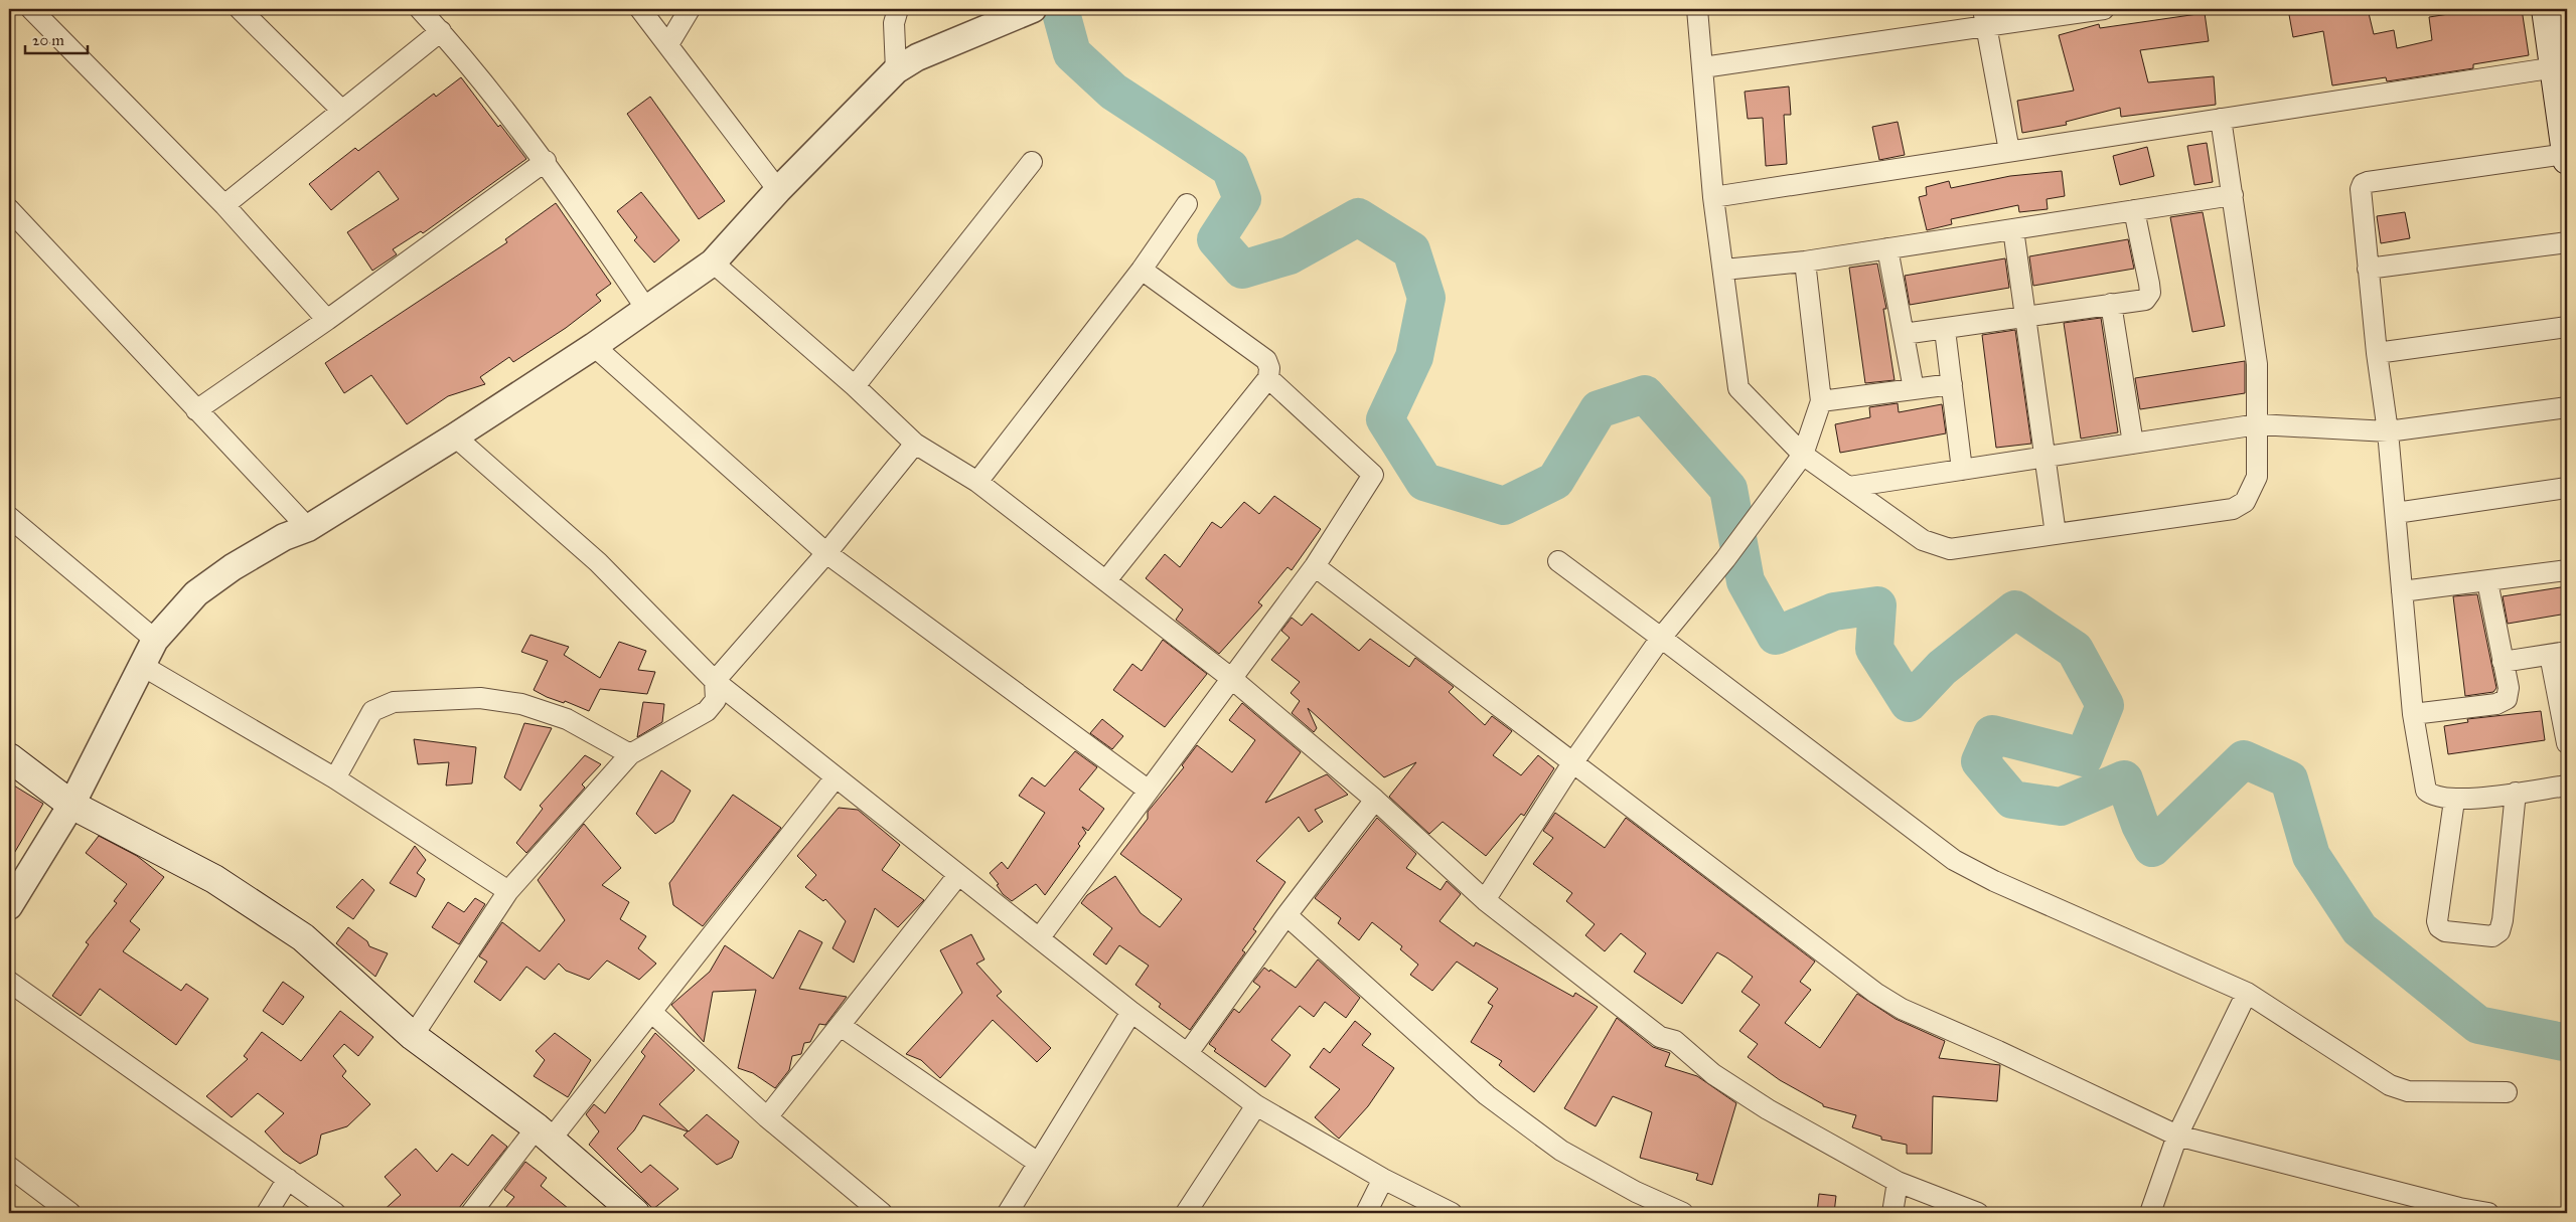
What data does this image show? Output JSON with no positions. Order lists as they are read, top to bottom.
{
  "scale_bar": "20 m"
}
